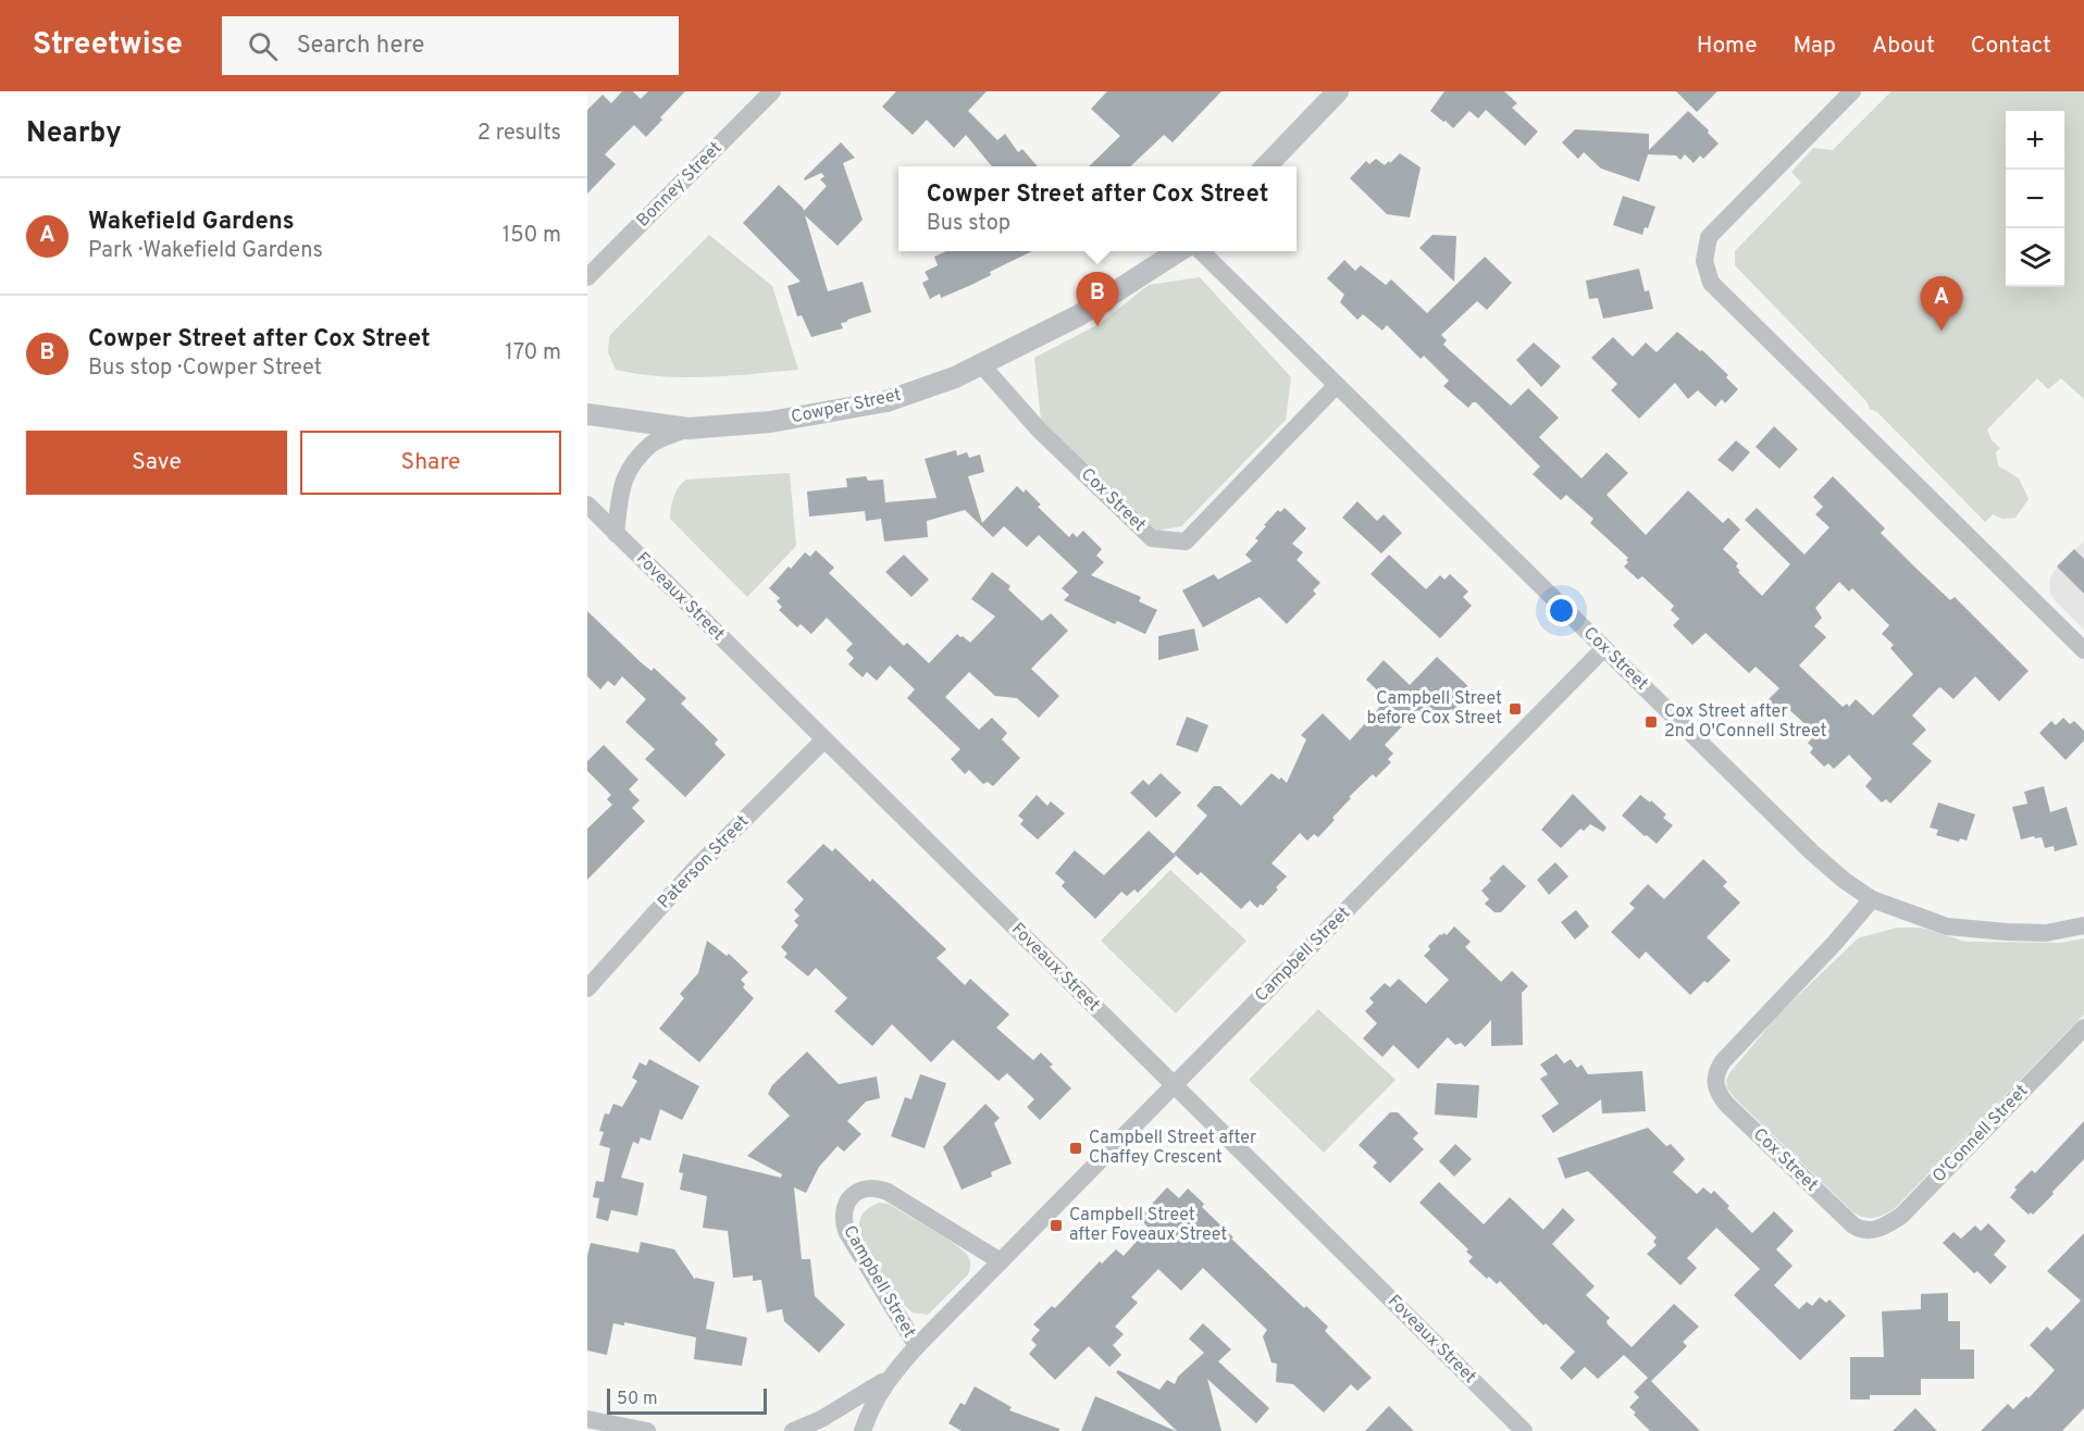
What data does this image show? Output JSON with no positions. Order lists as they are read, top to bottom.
{
  "streets": {
    "street": [
      "Bonney Street",
      "Cowper Street",
      "Cox Street",
      "Foveaux Street",
      "Paterson Street",
      "Campbell Street",
      "O'Connell Street"
    ]
  },
  "crossings": [
    ["Cowper Street", "Cox Street"],
    ["Cox Street", "Campbell Street"],
    ["Cox Street", "O'Connell Street"],
    ["Foveaux Street", "Paterson Street"],
    ["Foveaux Street", "Campbell Street"]
  ],
  "places": {
    "transit": [
      "Campbell Street before Cox Street",
      "Cox Street after 2nd O'Connell Street",
      "Campbell Street after Chaffey Crescent",
      "Campbell Street after Foveaux Street"
    ]
  },
  "scale_bar": "50 m",
  "page": {
    "header": "Streetwise",
    "search": "Search here",
    "nav": [
      "Home",
      "Map",
      "About",
      "Contact"
    ],
    "heading": ["Nearby", "2 results"],
    "map_buttons": ["+", "−"],
    "popup": ["Cowper Street after Cox Street", "Bus stop"],
    "list": [
      {
        "mark": "A",
        "name": "Wakefield Gardens",
        "note": "Park · Wakefield Gardens",
        "value": "150 m"
      },
      {
        "mark": "B",
        "name": "Cowper Street after Cox Street",
        "note": "Bus stop · Cowper Street",
        "value": "170 m"
      }
    ],
    "pins": ["B", "A"],
    "buttons": ["Save", "Share"],
    "scale": "50 m"
  }
}
